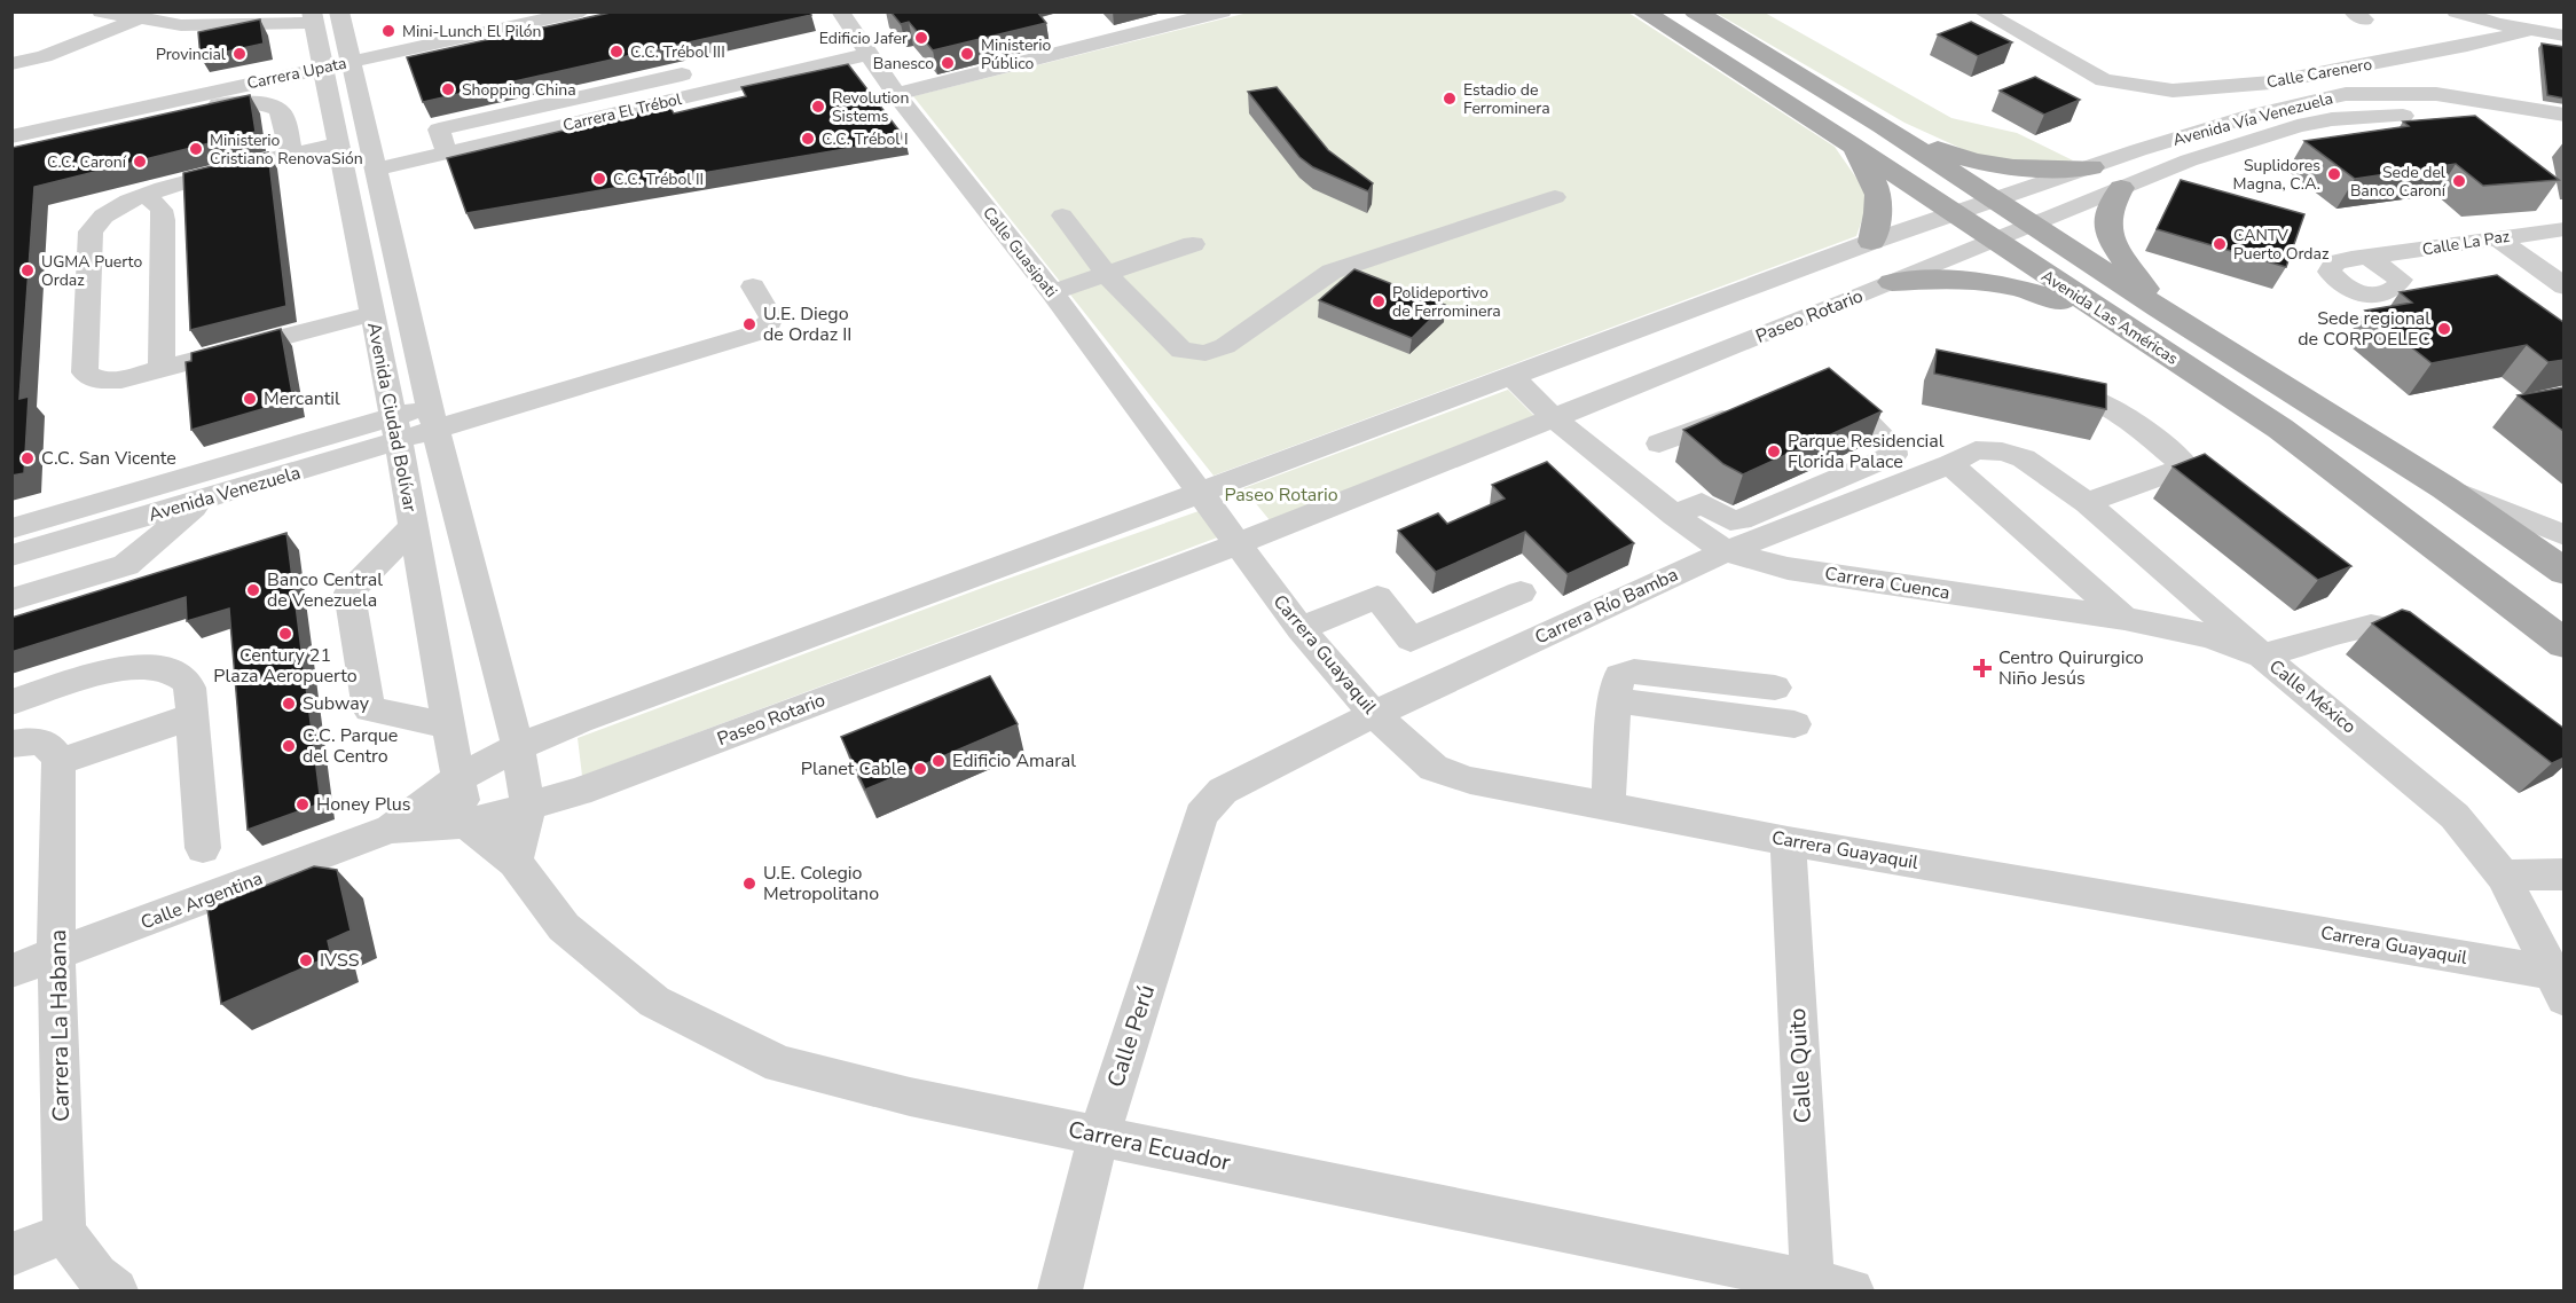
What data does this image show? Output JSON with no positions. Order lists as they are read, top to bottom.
{
  "streets": {
    "main road": ["Avenida Las Américas"],
    "street": [
      "Carrera Upata",
      "Calle Carenero",
      "Carrera El Trébol",
      "Avenida Vía Venezuela",
      "Calle La Paz",
      "Calle Guasipati",
      "Paseo Rotario",
      "Avenida Ciudad Bolívar",
      "Avenida Venezuela",
      "Carrera Cuenca",
      "Carrera Río Bamba",
      "Carrera Guayaquil",
      "Calle México",
      "Calle Argentina",
      "Carrera La Habana",
      "Calle Perú",
      "Calle Quito",
      "Carrera Ecuador"
    ]
  },
  "crossings": [
    ["Carrera Upata", "Avenida Ciudad Bolívar"],
    ["Carrera El Trébol", "Calle Guasipati"],
    ["Carrera El Trébol", "Avenida Ciudad Bolívar"],
    ["Avenida Vía Venezuela", "Paseo Rotario"],
    ["Avenida Vía Venezuela", "Avenida Las Américas"],
    ["Calle Guasipati", "Paseo Rotario"],
    ["Calle Guasipati", "Carrera Guayaquil"],
    ["Paseo Rotario", "Avenida Las Américas"],
    ["Paseo Rotario", "Avenida Ciudad Bolívar"],
    ["Paseo Rotario", "Carrera Cuenca"],
    ["Paseo Rotario", "Carrera Guayaquil"],
    ["Paseo Rotario", "Calle Argentina"],
    ["Paseo Rotario", "Carrera Ecuador"],
    ["Avenida Ciudad Bolívar", "Avenida Venezuela"],
    ["Avenida Ciudad Bolívar", "Calle Argentina"],
    ["Avenida Ciudad Bolívar", "Carrera Ecuador"],
    ["Carrera Cuenca", "Carrera Río Bamba"],
    ["Carrera Cuenca", "Calle México"],
    ["Carrera Río Bamba", "Carrera Guayaquil"],
    ["Carrera Río Bamba", "Calle México"],
    ["Carrera Río Bamba", "Calle Perú"],
    ["Carrera Guayaquil", "Calle México"],
    ["Carrera Guayaquil", "Calle Quito"],
    ["Calle Argentina", "Carrera La Habana"],
    ["Calle Argentina", "Carrera Ecuador"],
    ["Calle Perú", "Carrera Ecuador"],
    ["Calle Quito", "Carrera Ecuador"]
  ],
  "parks": ["Paseo Rotario"],
  "places": {
    "other": [
      "Mini-Lunch El Pilón",
      "Edificio Jafer",
      "C.C. Trébol III",
      "Provincial",
      "Ministerio Público",
      "Banesco",
      "Shopping China",
      "Estadio de Ferrominera",
      "Revolution Sistems",
      "C.C. Trébol I",
      "Ministerio Cristiano RenovaSión",
      "C.C. Caroní",
      "Suplidores Magna, C.A.",
      "C.C. Trébol II",
      "Sede del Banco Caroní",
      "CANTV Puerto Ordaz",
      "UGMA Puerto Ordaz",
      "Polideportivo de Ferrominera",
      "U.E. Diego de Ordaz II",
      "Sede regional de CORPOELEC",
      "Mercantil",
      "Parque Residencial Florida Palace",
      "C.C. San Vicente",
      "Banco Central de Venezuela",
      "Century 21 Plaza Aeropuerto",
      "Subway",
      "C.C. Parque del Centro",
      "Edificio Amaral",
      "Planet Cable",
      "Honey Plus",
      "U.E. Colegio Metropolitano",
      "IVSS"
    ],
    "health": ["Centro Quirurgico Niño Jesús"]
  }
}
